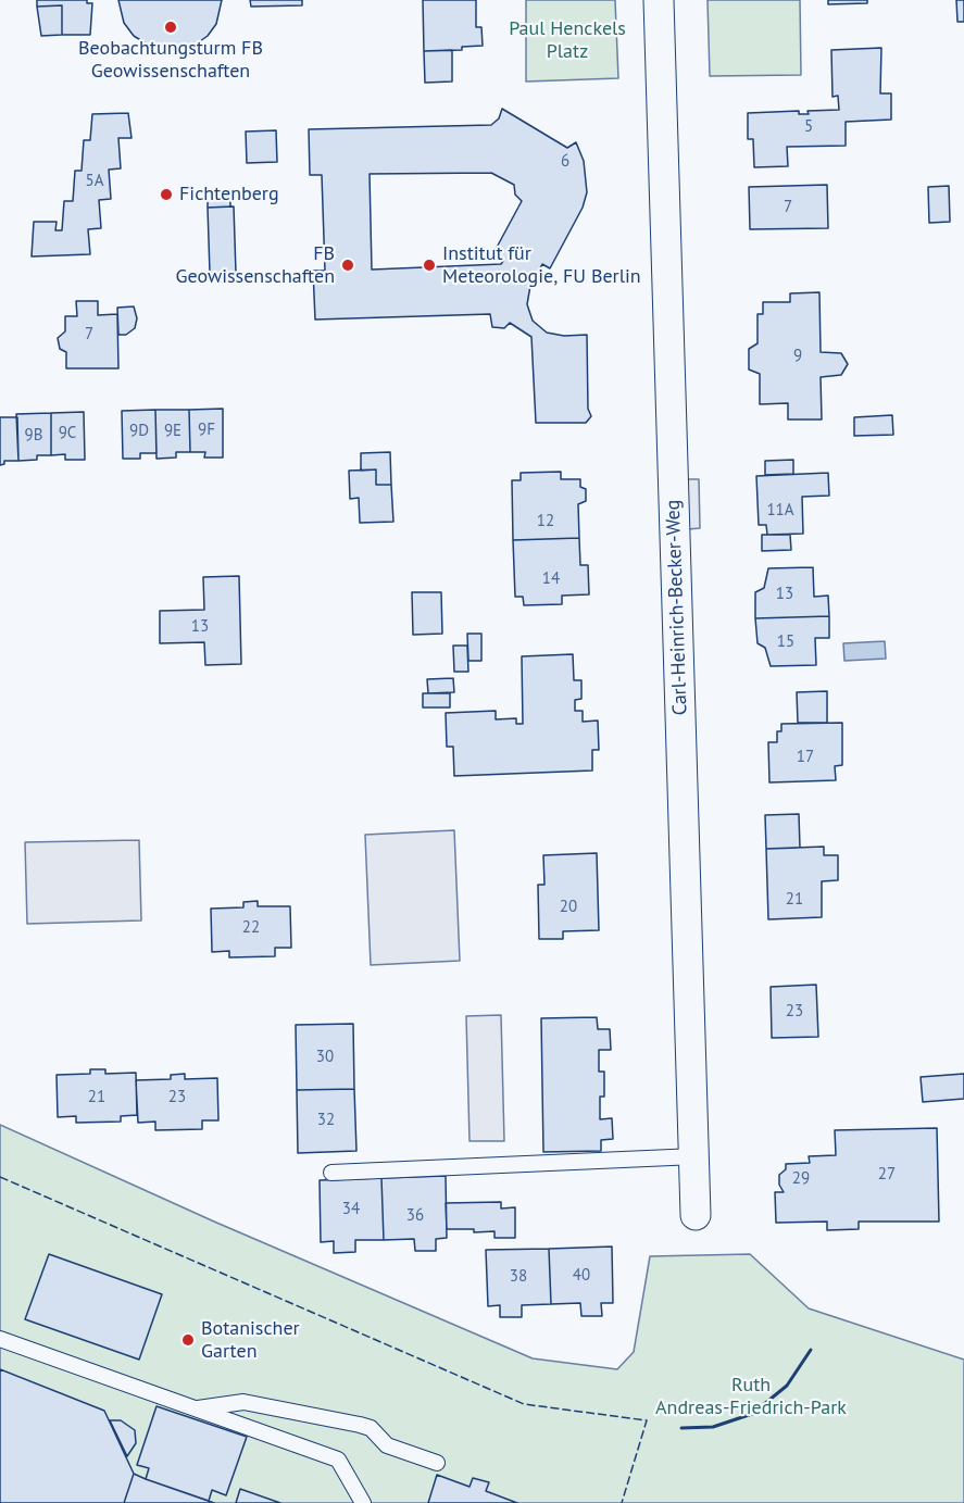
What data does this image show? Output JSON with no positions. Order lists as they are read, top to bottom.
{
  "streets": {
    "street": ["Carl-Heinrich-Becker-Weg"]
  },
  "parks": ["Paul Henckels Platz", "Ruth Andreas-Friedrich-Park"],
  "places": [
    "Beobachtungsturm FB Geowissenschaften",
    "Fichtenberg",
    "FB Geowissenschaften",
    "Institut für Meteorologie, FU Berlin",
    "Botanischer Garten"
  ],
  "house_numbers": [
    "5",
    "6",
    "5A",
    "7",
    "7",
    "9",
    "9F",
    "9D",
    "9E",
    "9C",
    "9B",
    "11A",
    "12",
    "14",
    "13",
    "13",
    "15",
    "17",
    "21",
    "20",
    "22",
    "23",
    "30",
    "21",
    "23",
    "32",
    "27",
    "29",
    "34",
    "36",
    "40",
    "38"
  ]
}
